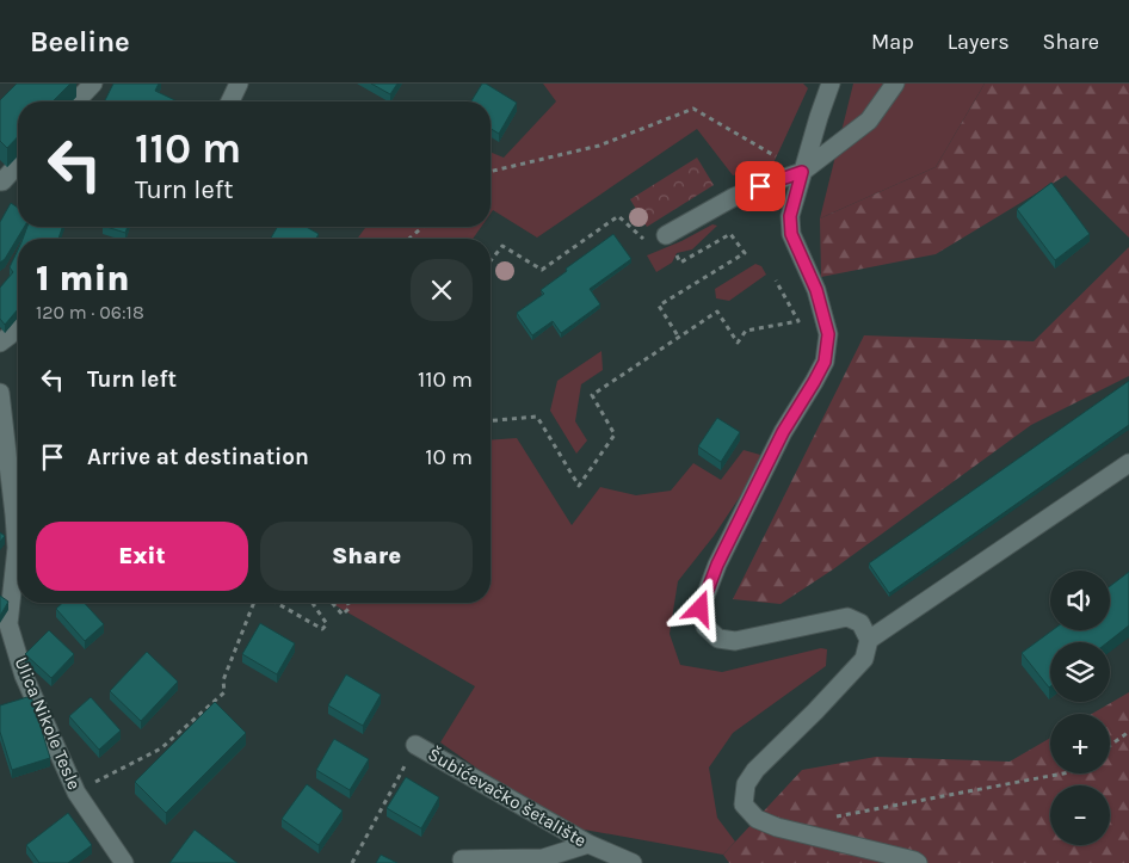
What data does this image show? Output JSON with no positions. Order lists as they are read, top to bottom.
{
  "streets": {
    "street": ["Ulica Nikole Tesle", "Šubićevačko šetalište"]
  },
  "page": {
    "header": "Beeline",
    "nav": ["Map", "Layers", "Share"],
    "turn": ["110 m", "Turn left"],
    "heading": ["1 min", "120 m · 06:18"],
    "list": [
      {
        "name": "Turn left",
        "value": "110 m"
      },
      {
        "name": "Arrive at destination",
        "value": "10 m"
      }
    ],
    "buttons": ["Exit", "Share"],
    "map_buttons": ["+", "−"]
  }
}
